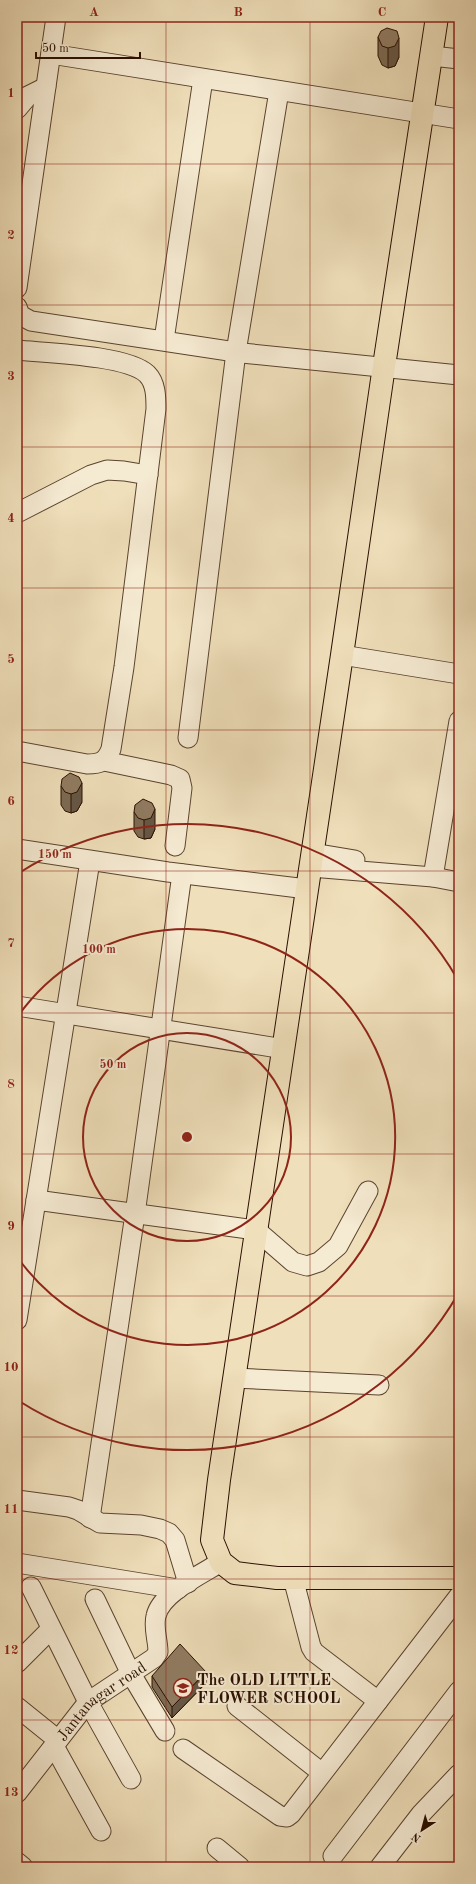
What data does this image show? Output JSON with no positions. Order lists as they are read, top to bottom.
{
  "streets": {
    "street": ["Jantanagar road"]
  },
  "places": {
    "school or university": ["The OLD LITTLE FLOWER SCHOOL"]
  },
  "scale_bar": "50 m",
  "north": "bottom left",
  "grid": {
    "columns": ["A", "B", "C"],
    "rows": [
      "1",
      "2",
      "3",
      "4",
      "5",
      "6",
      "7",
      "8",
      "9",
      "10",
      "11",
      "12",
      "13"
    ]
  },
  "rings": ["150 m", "100 m", "50 m"]
}
